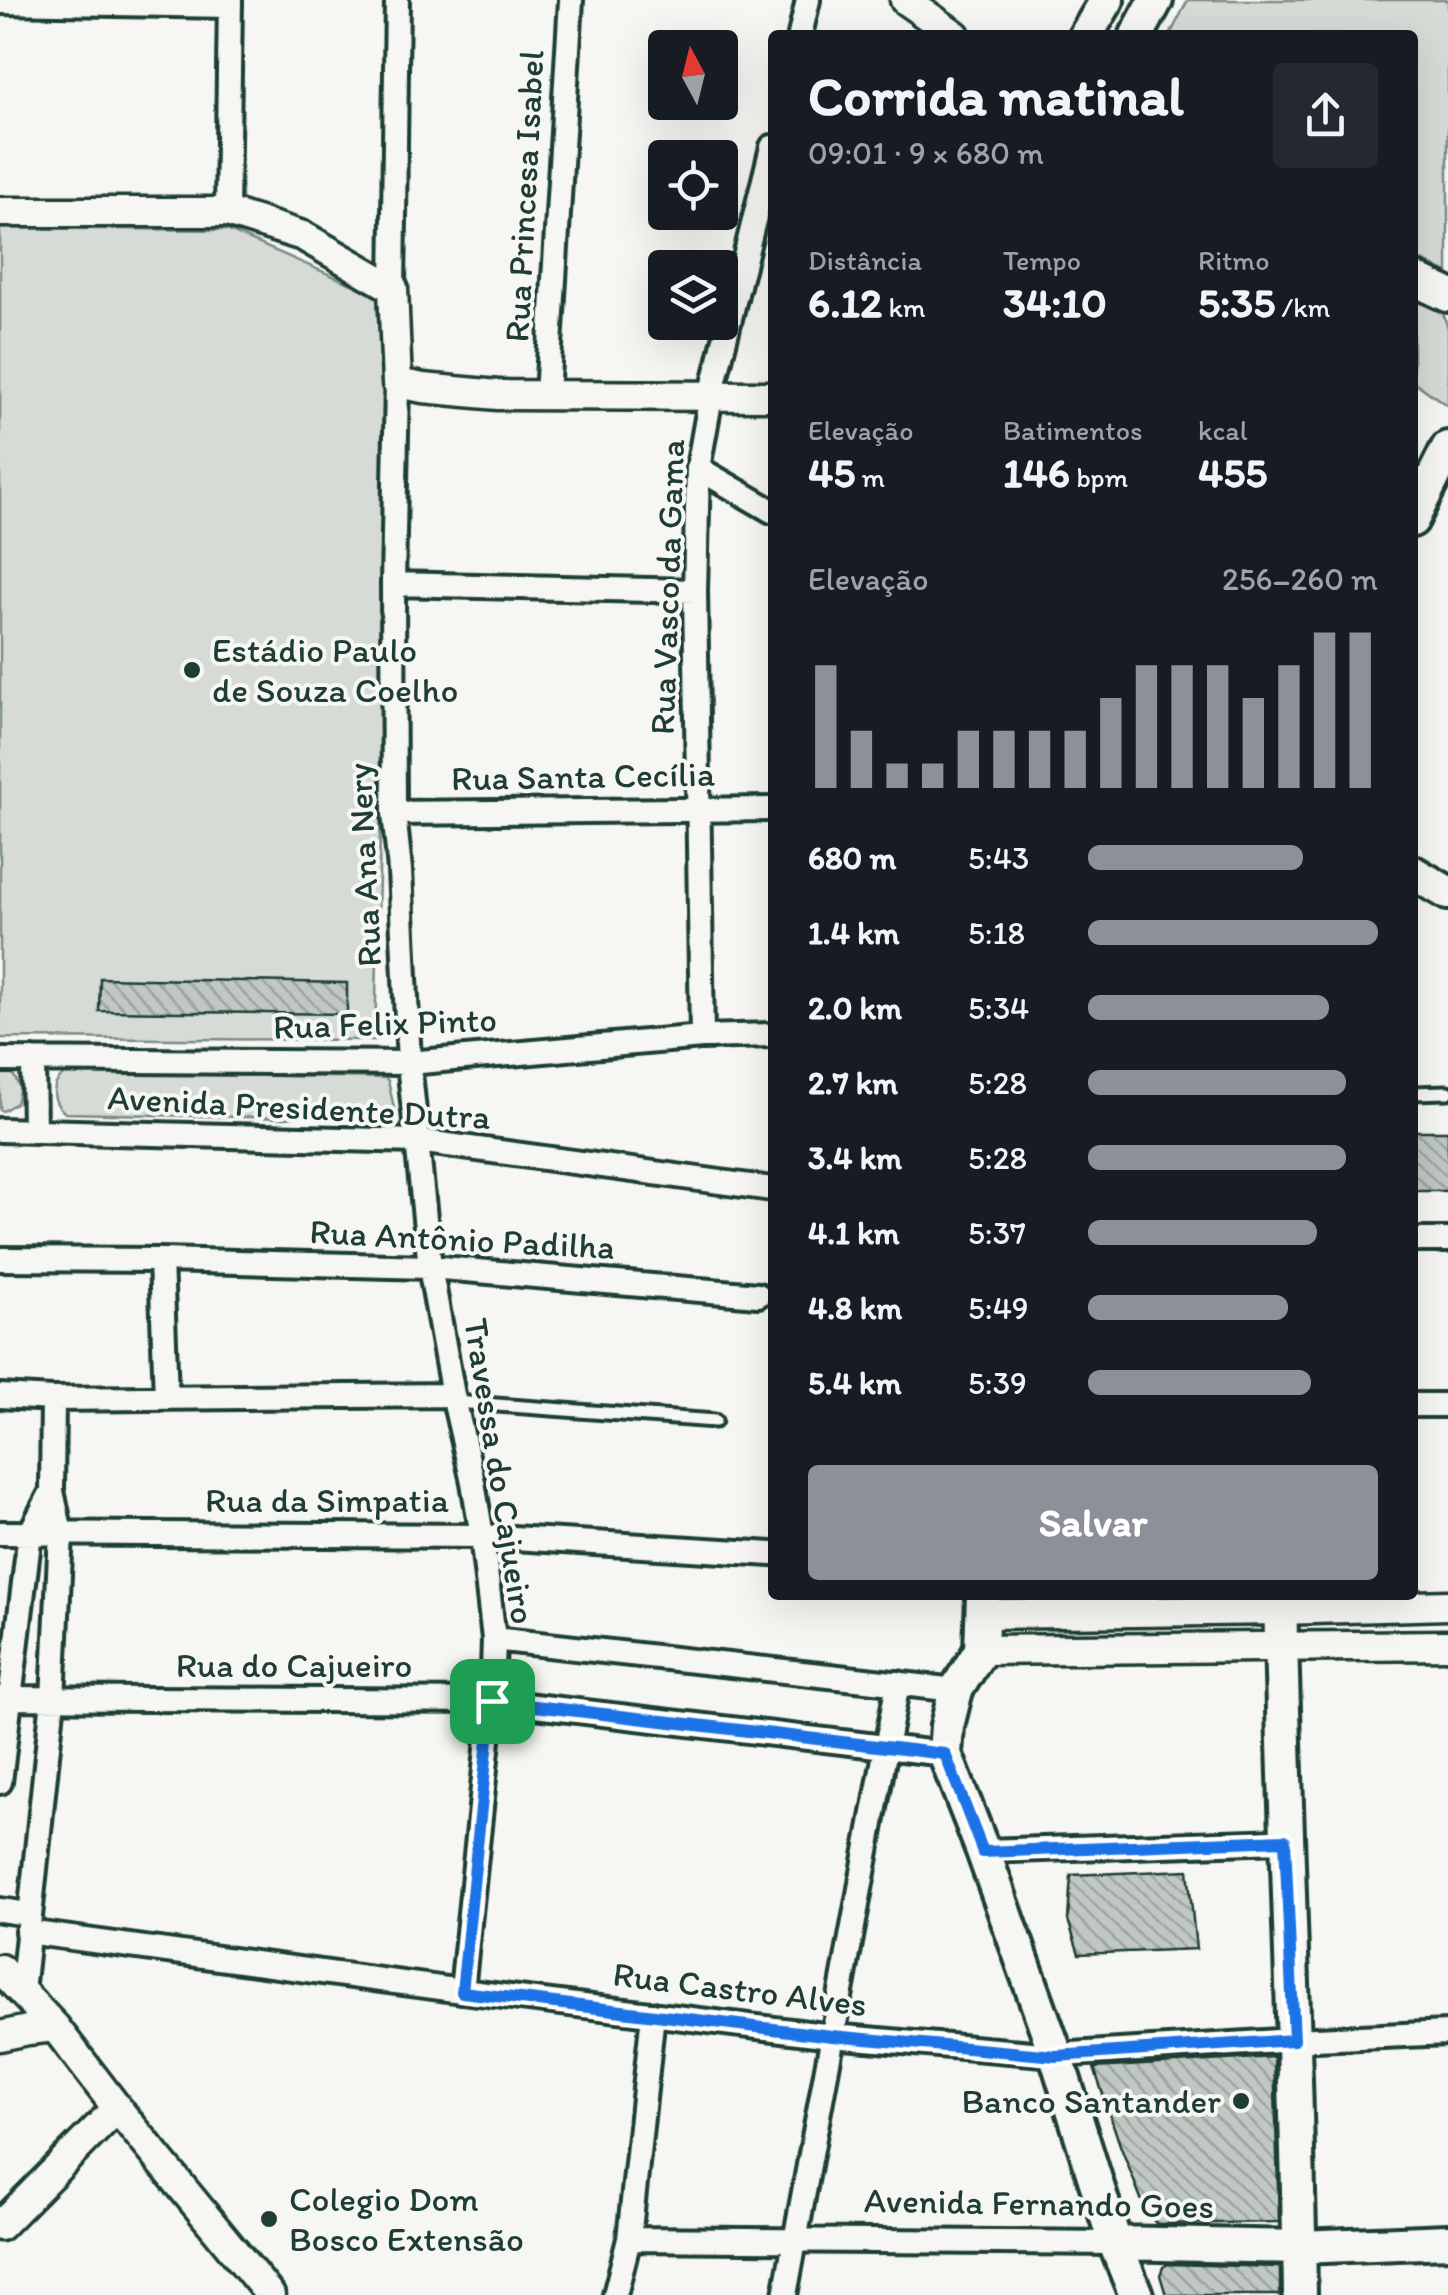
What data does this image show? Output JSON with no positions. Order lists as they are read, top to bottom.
{
  "streets": {
    "main road": ["Avenida Fernando Goes"],
    "street": [
      "Rua Princesa Isabel",
      "Rua Vasco da Gama",
      "Rua Santa Cecília",
      "Rua Ana Nery",
      "Rua Felix Pinto",
      "Avenida Presidente Dutra",
      "Rua Antônio Padilha",
      "Travessa do Cajueiro",
      "Rua da Simpatia",
      "Rua do Cajueiro",
      "Rua Castro Alves"
    ]
  },
  "crossings": [
    ["Rua Vasco da Gama", "Rua Santa Cecília"],
    ["Rua Vasco da Gama", "Rua Felix Pinto"],
    ["Rua Santa Cecília", "Rua Ana Nery"],
    ["Rua Ana Nery", "Rua Felix Pinto"],
    ["Rua Ana Nery", "Avenida Presidente Dutra"],
    ["Rua Ana Nery", "Travessa do Cajueiro"],
    ["Avenida Presidente Dutra", "Travessa do Cajueiro"],
    ["Rua Antônio Padilha", "Travessa do Cajueiro"],
    ["Travessa do Cajueiro", "Rua da Simpatia"],
    ["Travessa do Cajueiro", "Rua do Cajueiro"],
    ["Travessa do Cajueiro", "Rua Castro Alves"]
  ],
  "places": ["Estádio Paulo de Souza Coelho", "Banco Santander", "Colegio Dom Bosco Extensão"],
  "north": "top",
  "page": {
    "heading": ["Corrida matinal", "09:01 · 9 × 680 m"],
    "stats": [
      ["Distância", "6.12 km"],
      ["Tempo", "34:10"],
      ["Ritmo", "5:35 /km"],
      ["Elevação", "45 m"],
      ["Batimentos", "146 bpm"],
      ["kcal", "455"]
    ],
    "chart": ["Elevação", "256–260 m"],
    "list": [
      {
        "name": "680 m",
        "note": "5:43"
      },
      {
        "name": "1.4 km",
        "note": "5:18"
      },
      {
        "name": "2.0 km",
        "note": "5:34"
      },
      {
        "name": "2.7 km",
        "note": "5:28"
      },
      {
        "name": "3.4 km",
        "note": "5:28"
      },
      {
        "name": "4.1 km",
        "note": "5:37"
      },
      {
        "name": "4.8 km",
        "note": "5:49"
      },
      {
        "name": "5.4 km",
        "note": "5:39"
      }
    ],
    "buttons": "Salvar"
  }
}
